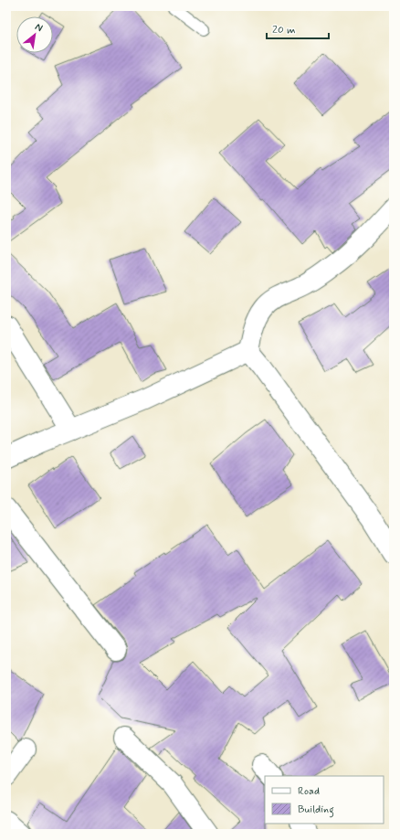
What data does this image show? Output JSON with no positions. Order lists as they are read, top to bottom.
{
  "legend": ["Road", "Building"],
  "scale_bar": "20 m",
  "north": "top right"
}
